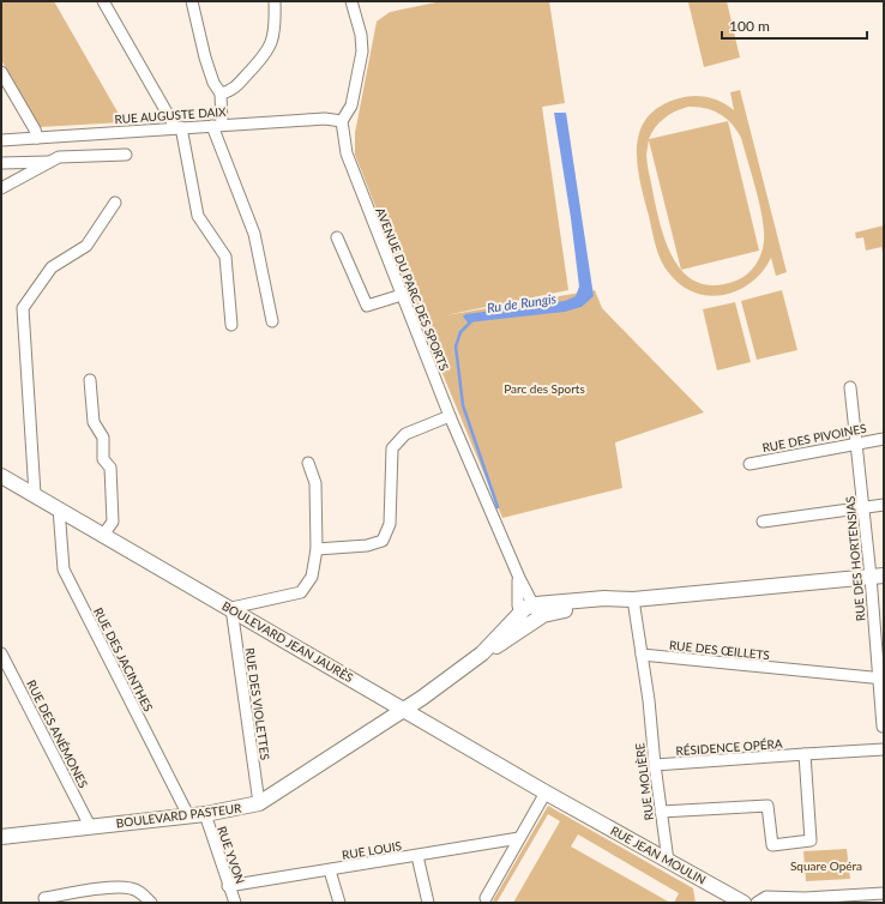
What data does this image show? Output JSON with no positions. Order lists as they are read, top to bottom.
{
  "streets": {
    "street": [
      "RUE AUGUSTE DAIX",
      "AVENUE DU PARC DES SPORTS",
      "RUE DES PIVOINES",
      "RUE DES HORTENSIAS",
      "BOULEVARD JEAN JAURÈS",
      "RUE DES ŒILLETS",
      "RUE DES JACINTHES",
      "RUE DES VIOLETTES",
      "RUE DES ANÉMONES",
      "RÉSIDENCE OPÉRA",
      "RUE MOLIÈRE",
      "BOULEVARD PASTEUR",
      "RUE LOUIS",
      "RUE YVON",
      "RUE JEAN MOULIN"
    ]
  },
  "crossings": [
    ["RUE AUGUSTE DAIX", "AVENUE DU PARC DES SPORTS"],
    ["RUE DES PIVOINES", "RUE DES HORTENSIAS"],
    ["RUE DES HORTENSIAS", "RUE DES ŒILLETS"],
    ["BOULEVARD JEAN JAURÈS", "RUE DES JACINTHES"],
    ["BOULEVARD JEAN JAURÈS", "RUE DES VIOLETTES"],
    ["BOULEVARD JEAN JAURÈS", "BOULEVARD PASTEUR"],
    ["BOULEVARD JEAN JAURÈS", "RUE JEAN MOULIN"],
    ["RUE DES ŒILLETS", "RUE MOLIÈRE"],
    ["RUE DES JACINTHES", "BOULEVARD PASTEUR"],
    ["RUE DES VIOLETTES", "BOULEVARD PASTEUR"],
    ["RUE DES ANÉMONES", "BOULEVARD PASTEUR"],
    ["RÉSIDENCE OPÉRA", "RUE MOLIÈRE"],
    ["RUE MOLIÈRE", "RUE JEAN MOULIN"],
    ["BOULEVARD PASTEUR", "RUE YVON"],
    ["RUE LOUIS", "RUE YVON"]
  ],
  "water": ["Ru de Rungis"],
  "parks": ["Parc des Sports", "Square Opéra"],
  "scale_bar": "100 m"
}
